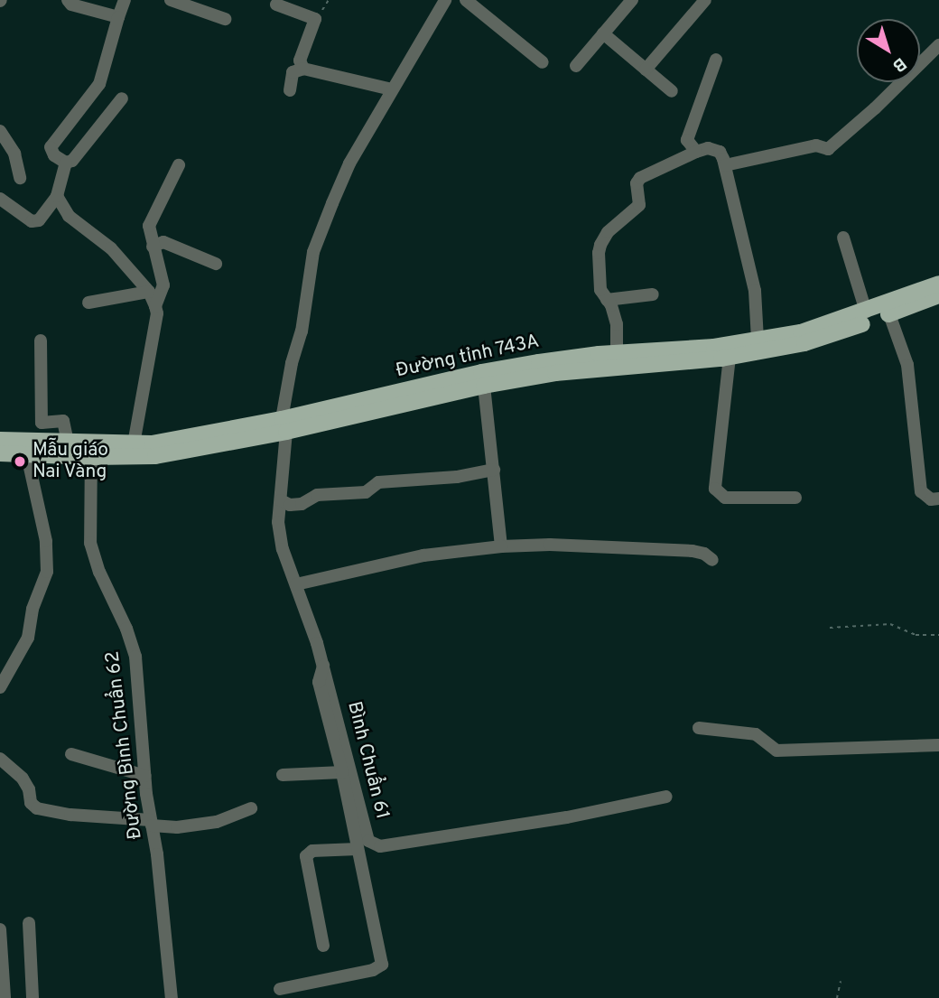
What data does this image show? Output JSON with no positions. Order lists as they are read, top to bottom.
{
  "streets": {
    "main road": ["Đường tỉnh 743A"],
    "street": ["Đường Bình Chuẩn 62", "Bình Chuẩn 61"]
  },
  "crossings": [
    ["Đường tỉnh 743A", "Đường Bình Chuẩn 62"],
    ["Đường tỉnh 743A", "Bình Chuẩn 61"]
  ],
  "places": ["Mẫu giáo Nai Vàng"],
  "north": "bottom right"
}
